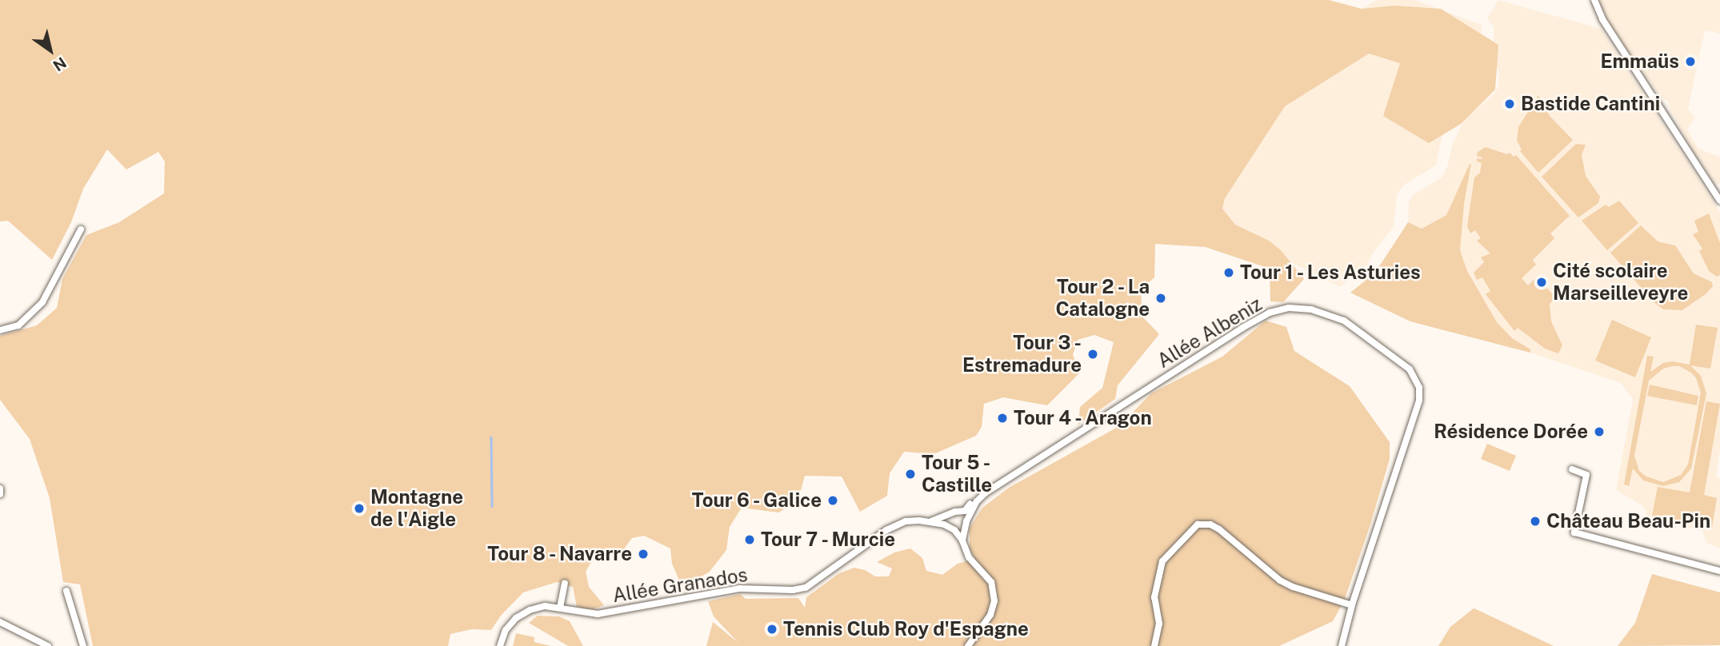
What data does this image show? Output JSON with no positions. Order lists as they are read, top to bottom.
{
  "streets": {
    "street": ["Allée Albeniz", "Allée Granados"]
  },
  "crossings": [
    ["Allée Albeniz", "Allée Granados"]
  ],
  "places": [
    "Emmaüs",
    "Bastide Cantini",
    "Tour 1 - Les Asturies",
    "Cité scolaire Marseilleveyre",
    "Tour 2 - La Catalogne",
    "Tour 3 - Estremadure",
    "Tour 4 - Aragon",
    "Résidence Dorée",
    "Tour 5 - Castille",
    "Tour 6 - Galice",
    "Montagne de l'Aigle",
    "Château Beau-Pin",
    "Tour 7 - Murcie",
    "Tour 8 - Navarre",
    "Tennis Club Roy d'Espagne"
  ],
  "north": "bottom right"
}
